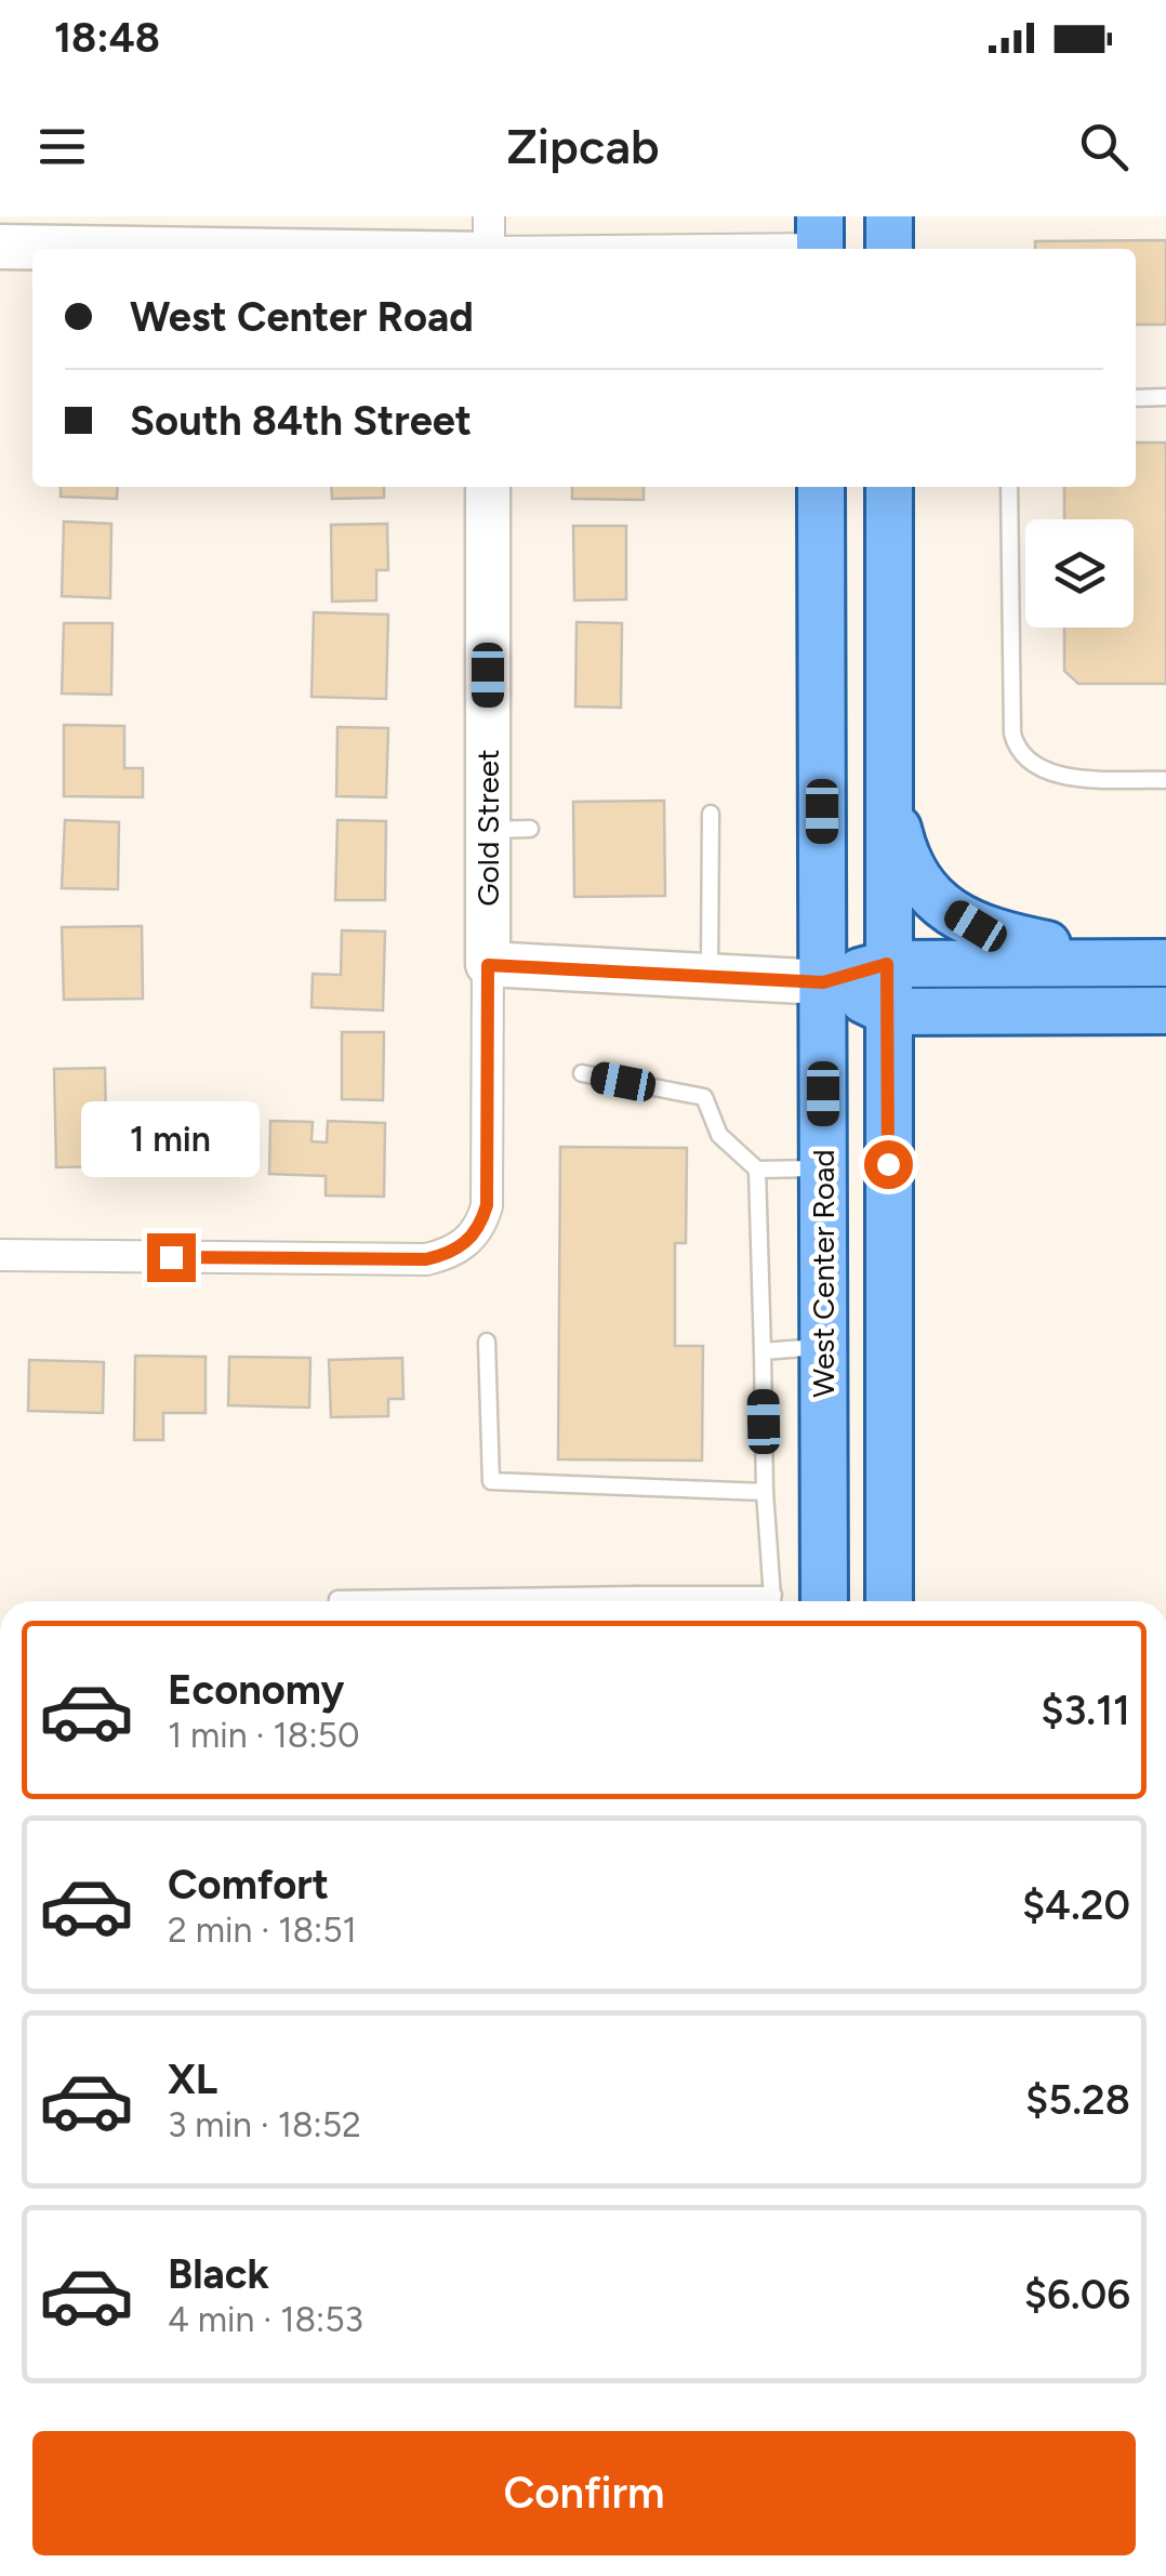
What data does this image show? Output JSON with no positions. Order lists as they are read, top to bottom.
{
  "streets": {
    "main road": ["Gold Street", "West Center Road"]
  },
  "page": {
    "status": "18:48",
    "header": "Zipcab",
    "banner": ["West Center Road", "South 84th Street"],
    "bubble": "1 min",
    "list": [
      {
        "name": "Economy",
        "note": "1 min · 18:50",
        "value": "$3.11"
      },
      {
        "name": "Comfort",
        "note": "2 min · 18:51",
        "value": "$4.20"
      },
      {
        "name": "XL",
        "note": "3 min · 18:52",
        "value": "$5.28"
      },
      {
        "name": "Black",
        "note": "4 min · 18:53",
        "value": "$6.06"
      }
    ],
    "buttons": "Confirm"
  }
}
